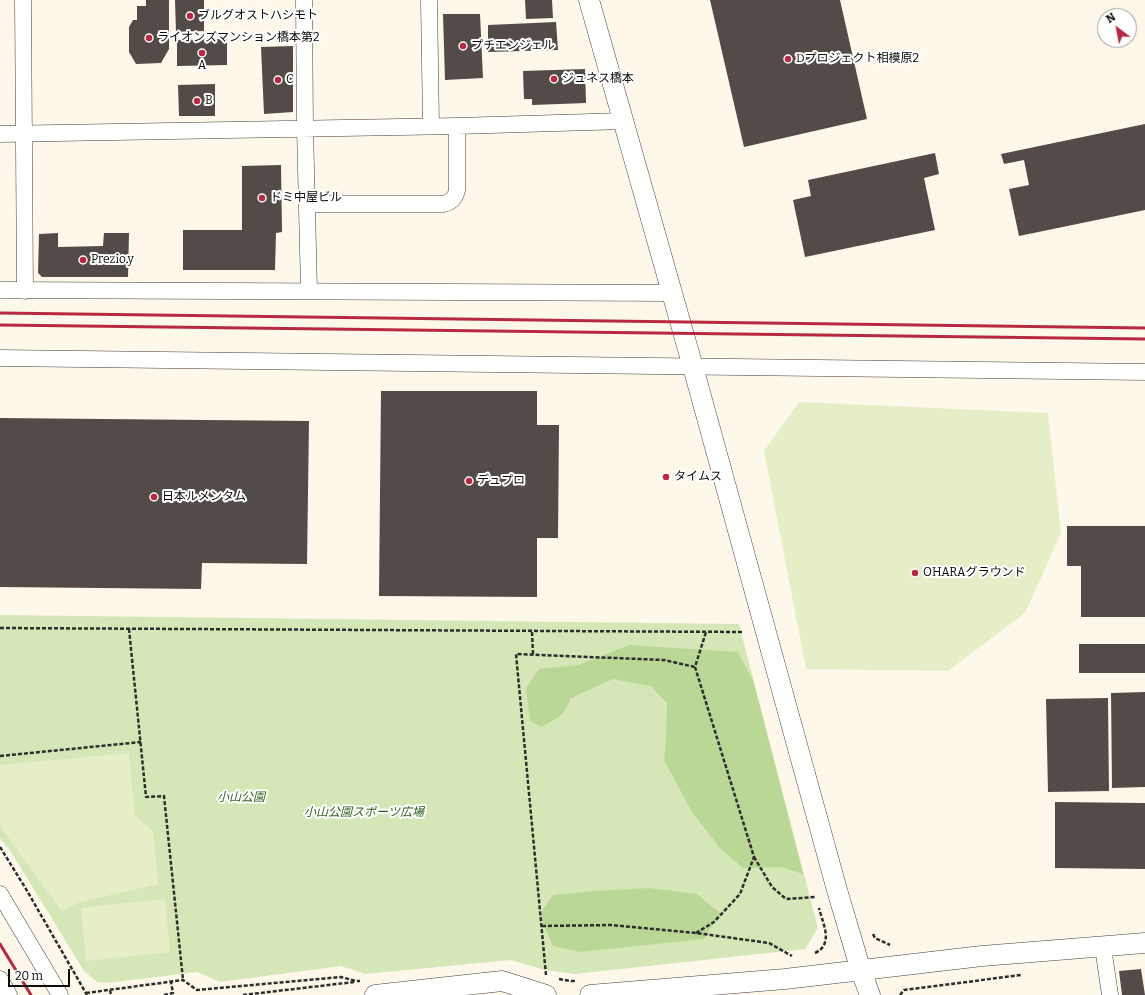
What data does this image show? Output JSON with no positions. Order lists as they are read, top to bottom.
{
  "parks": ["小山公園", "小山公園スポーツ広場"],
  "places": [
    "ブルグオストハシモト",
    "ライオンズマンション橋本第2",
    "プチエンジェル",
    "A",
    "Dプロジェクト相模原2",
    "ジュネス橋本",
    "C",
    "B",
    "ドミ中屋ビル",
    "Prezio.y",
    "タイムス",
    "デュプロ",
    "日本ルメンタム",
    "OHARAグラウンド"
  ],
  "scale_bar": "20 m",
  "north": "top left"
}
